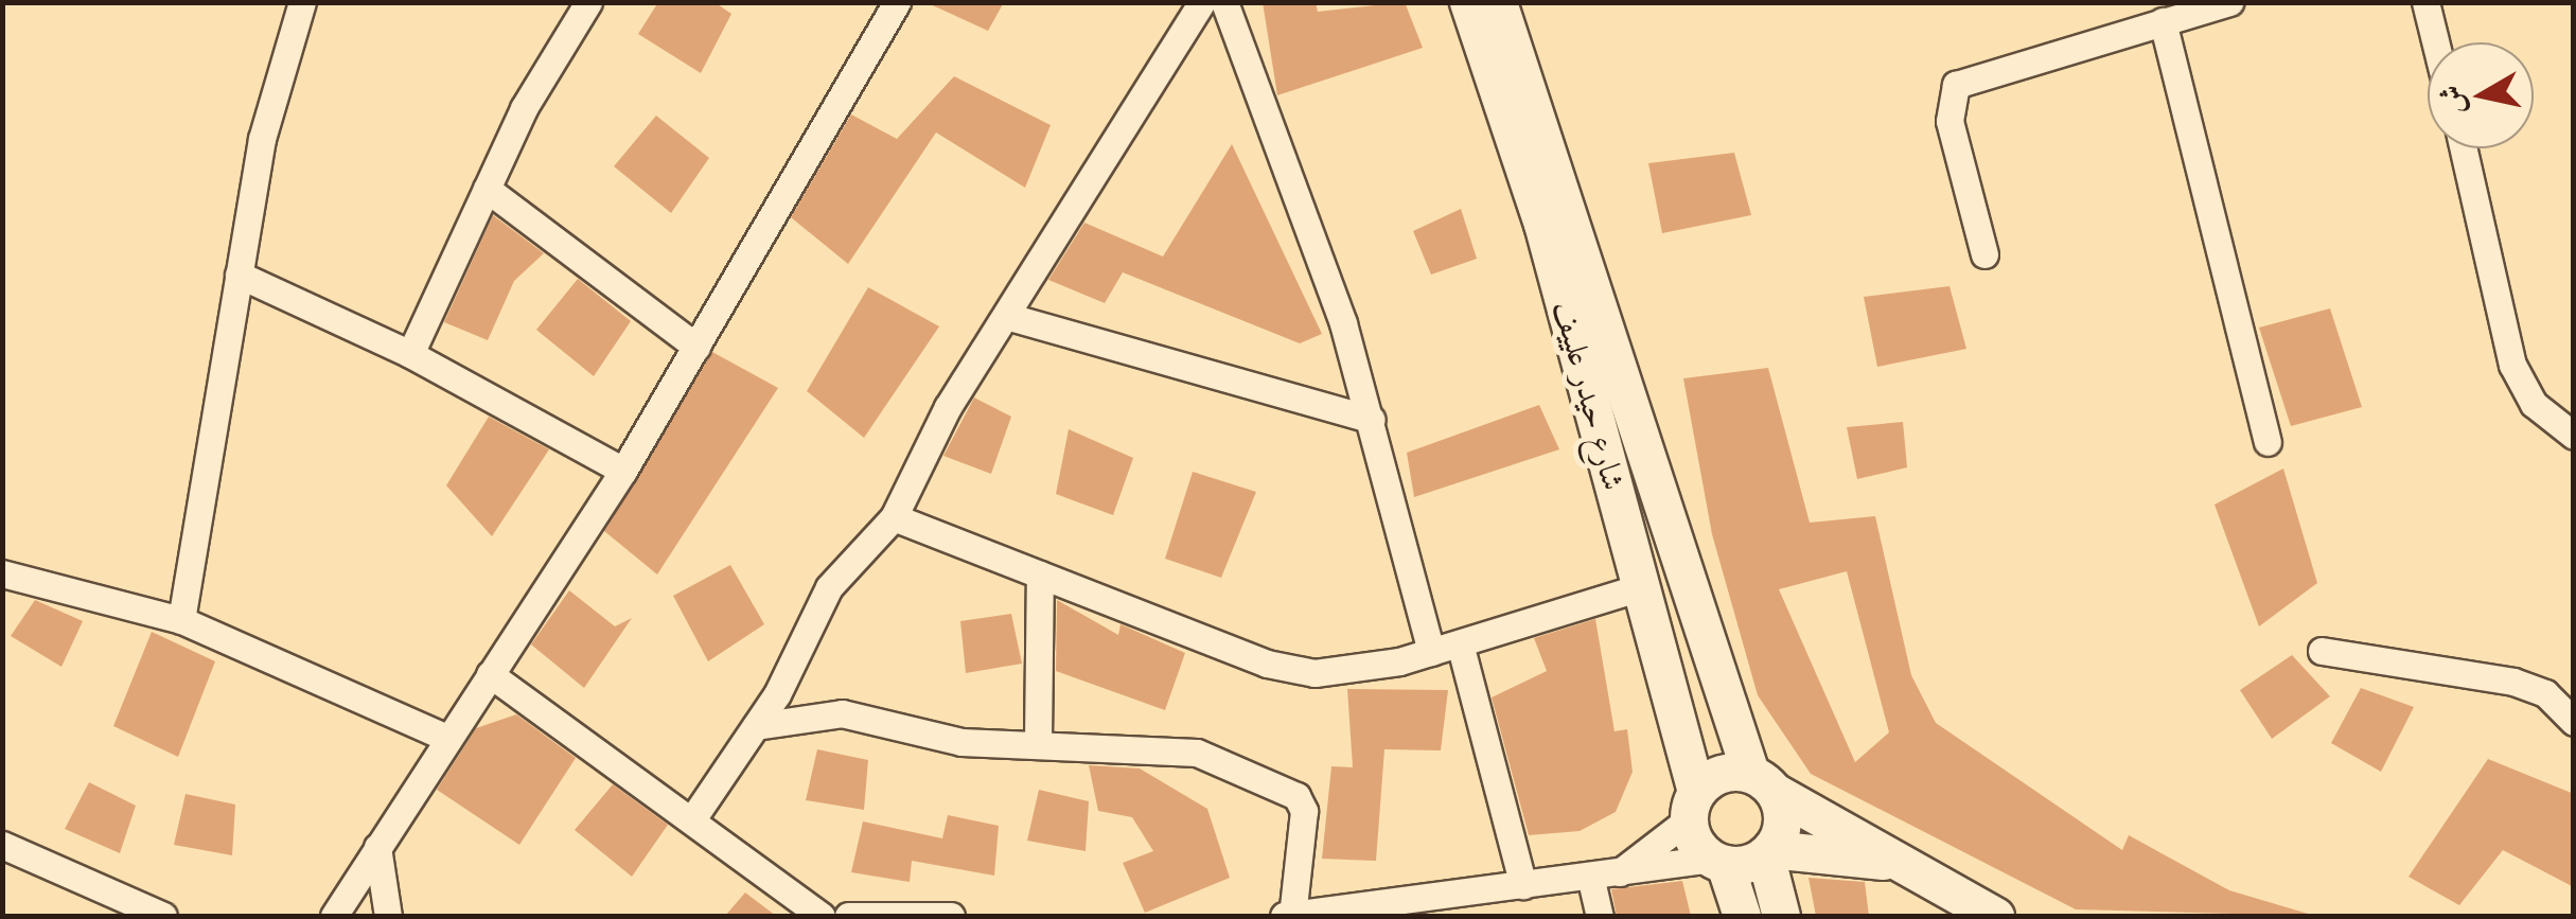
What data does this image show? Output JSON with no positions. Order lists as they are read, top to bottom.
{
  "streets": {
    "main road": ["شارع حيدر علييف"]
  },
  "north": "left"
}
